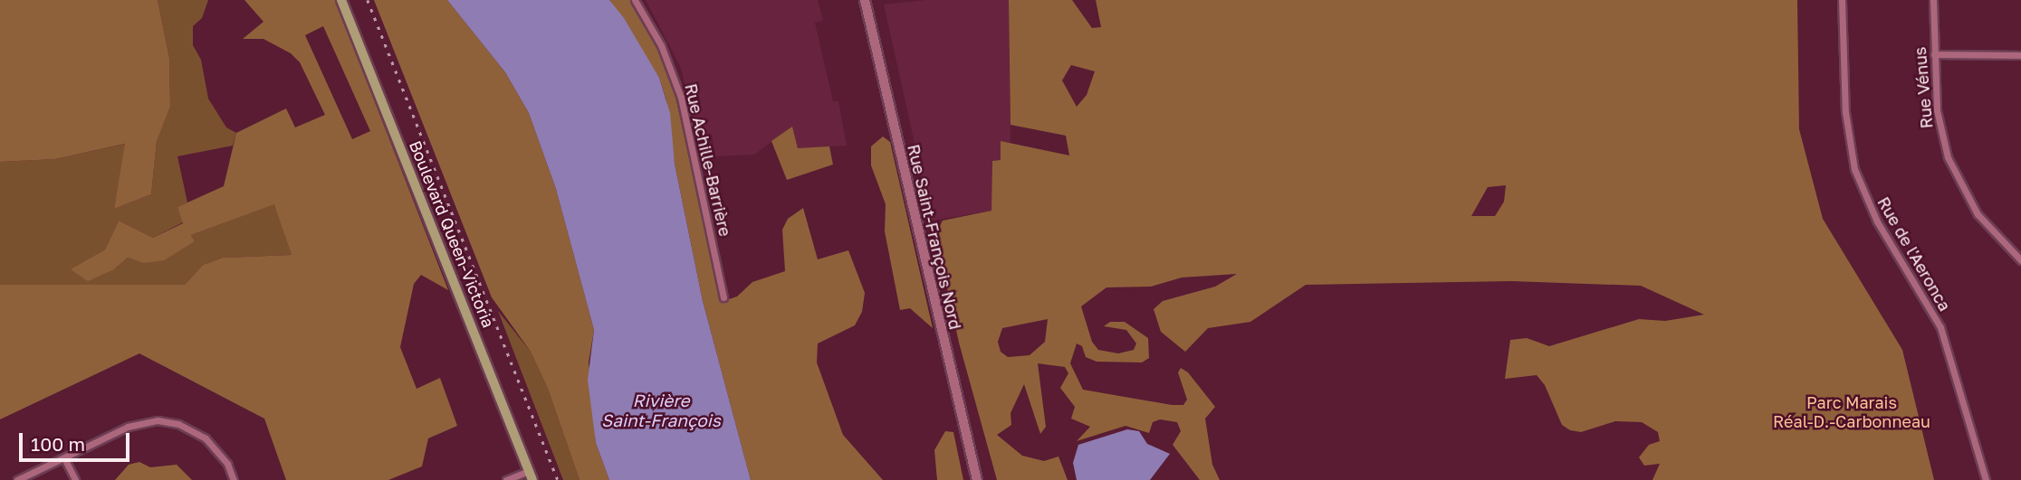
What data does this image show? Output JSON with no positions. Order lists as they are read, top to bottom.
{
  "streets": {
    "main road": ["Boulevard Queen-Victoria"],
    "street": [
      "Rue Vénus",
      "Rue Achille-Barrière",
      "Rue Saint-François Nord",
      "Rue de l'Aeronca"
    ]
  },
  "water": ["Rivière Saint-François"],
  "parks": ["Parc Marais Réal-D.-Carbonneau"],
  "scale_bar": "100 m"
}
